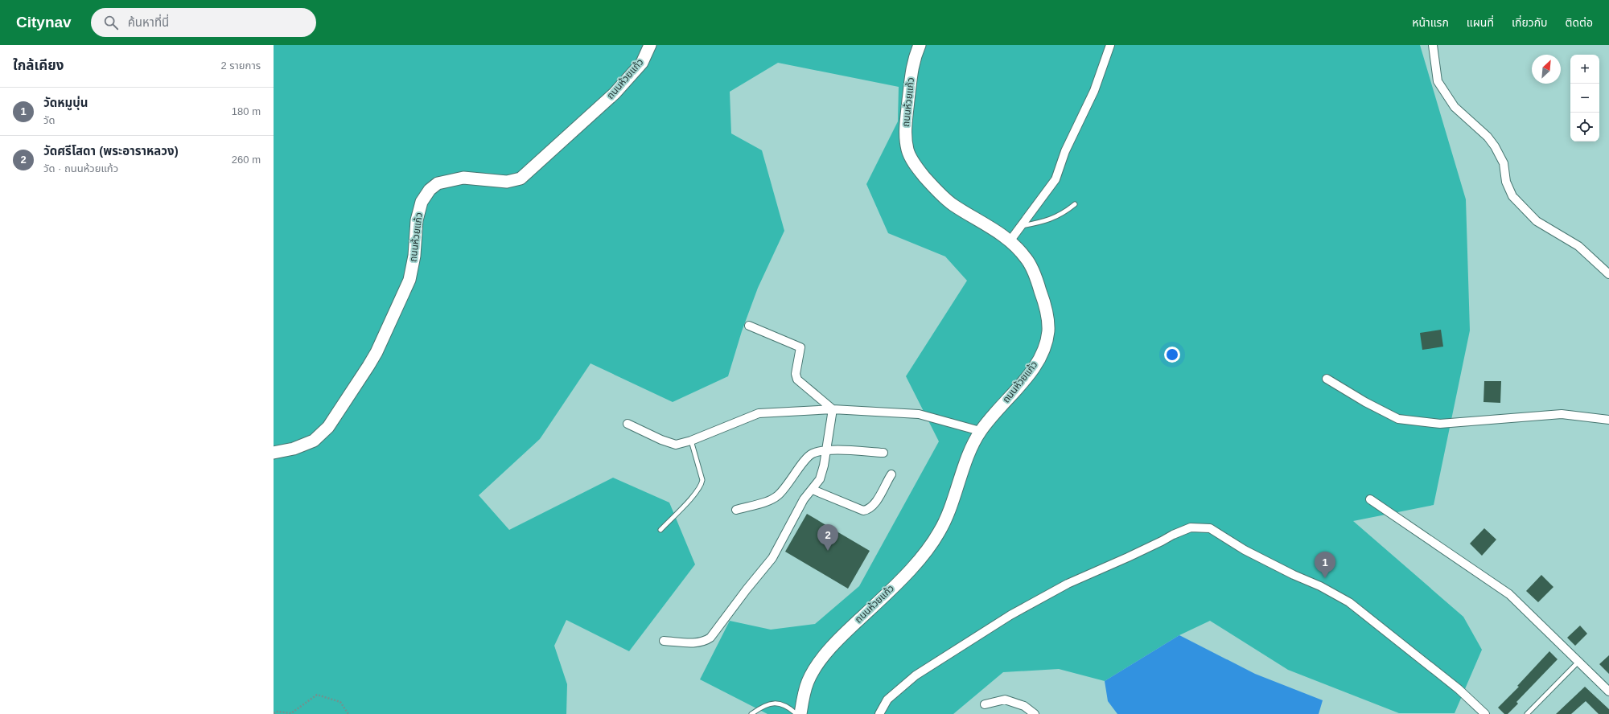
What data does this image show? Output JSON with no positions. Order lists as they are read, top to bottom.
{
  "streets": {
    "main road": ["ถนนห้วยแก้ว"]
  },
  "north": "top right",
  "page": {
    "header": "Citynav",
    "search": "ค้นหาที่นี่",
    "nav": [
      "หน้าแรก",
      "แผนที่",
      "เกี่ยวกับ",
      "ติดต่อ"
    ],
    "heading": ["ใกล้เคียง", "2 รายการ"],
    "map_buttons": ["+", "−"],
    "list": [
      {
        "mark": "1",
        "name": "วัดหมูบุ่น",
        "note": "วัด",
        "value": "180 m"
      },
      {
        "mark": "2",
        "name": "วัดศรีโสดา (พระอาราหลวง)",
        "note": "วัด · ถนนห้วยแก้ว",
        "value": "260 m"
      }
    ],
    "pins": ["2", "1"]
  }
}
